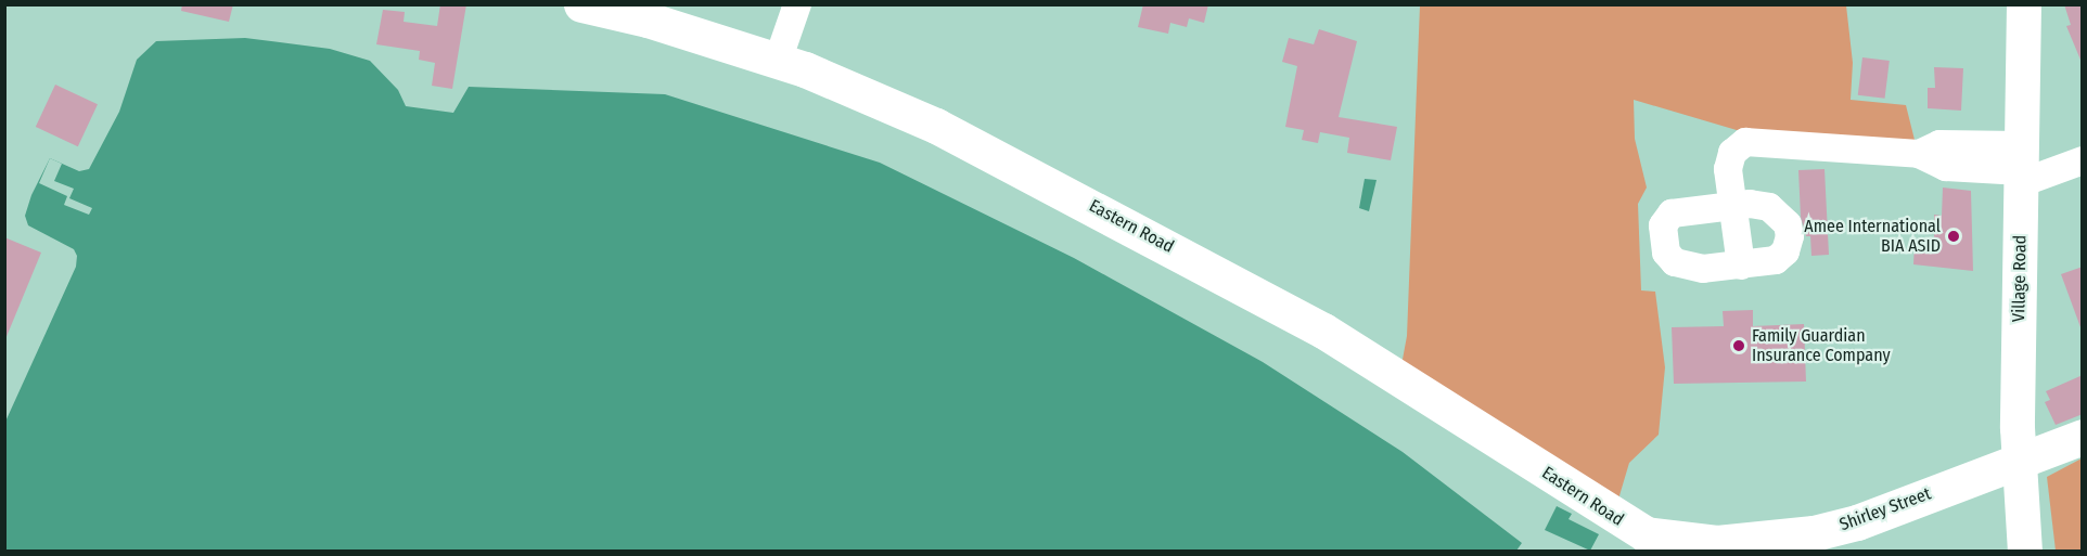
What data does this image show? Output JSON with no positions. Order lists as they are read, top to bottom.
{
  "streets": {
    "highway": ["Eastern Road", "Shirley Street"],
    "main road": ["Village Road"]
  },
  "crossings": [
    ["Eastern Road", "Shirley Street"],
    ["Village Road", "Shirley Street"]
  ],
  "places": ["Amee International BIA ASID", "Family Guardian Insurance Company"]
}
